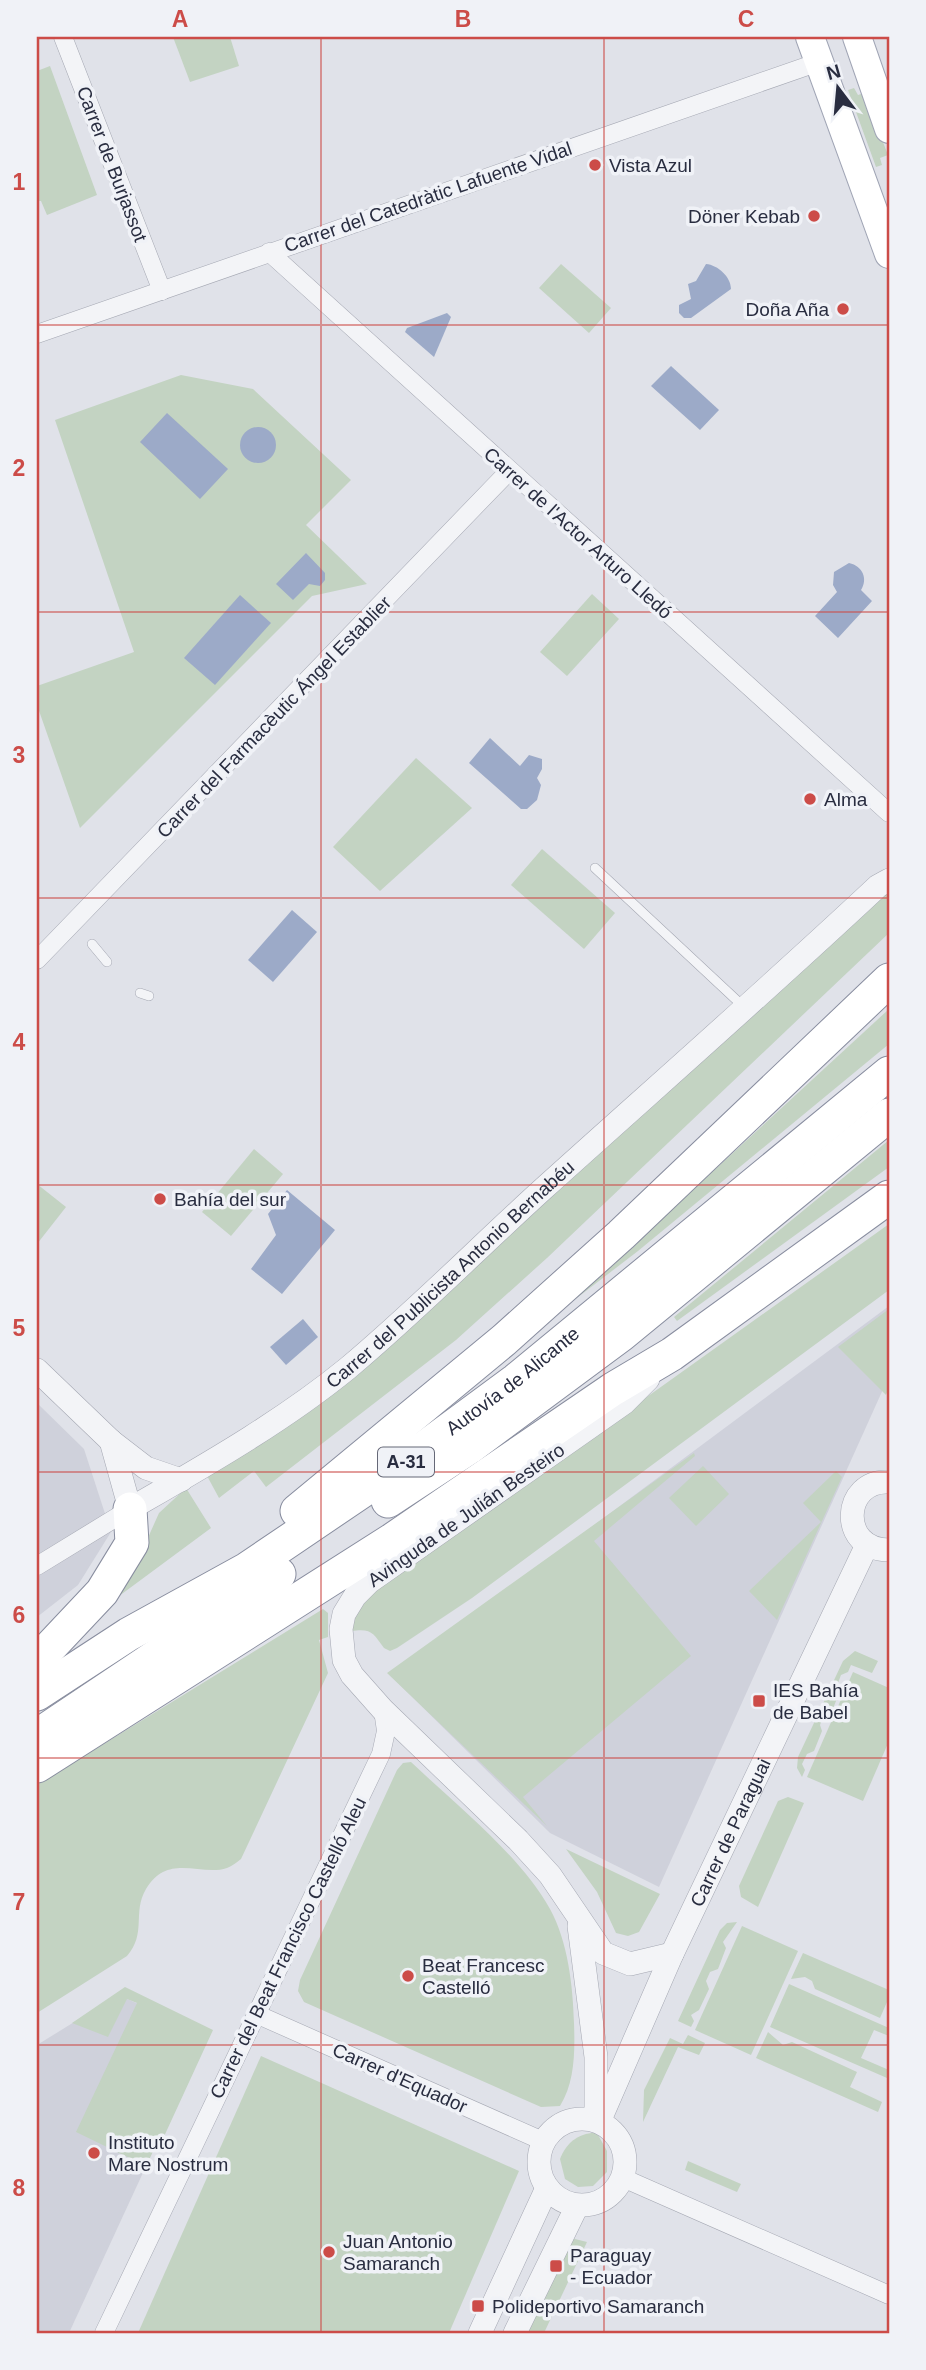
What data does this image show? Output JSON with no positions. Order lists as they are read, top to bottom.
{
  "streets": {
    "highway": ["Autovía de Alicante", "A-31"],
    "street": [
      "Carrer de Burjassot",
      "Carrer del Catedràtic Lafuente Vidal",
      "Carrer de l'Actor Arturo Lledó",
      "Carrer del Farmacèutic Ángel Establier",
      "Carrer del Publicista Antonio Bernabéu",
      "Avinguda de Julián Besteiro",
      "Carrer de Paraguai",
      "Carrer del Beat Francisco Castelló Aleu",
      "Carrer d'Equador"
    ]
  },
  "crossings": [
    ["Carrer de Burjassot", "Carrer del Catedràtic Lafuente Vidal"],
    ["Carrer del Catedràtic Lafuente Vidal", "Carrer de l'Actor Arturo Lledó"],
    ["Carrer de l'Actor Arturo Lledó", "Carrer del Farmacèutic Ángel Establier"],
    ["Avinguda de Julián Besteiro", "Carrer de Paraguai"],
    ["Avinguda de Julián Besteiro", "Carrer del Beat Francisco Castelló Aleu"],
    ["Avinguda de Julián Besteiro", "Carrer d'Equador"],
    ["Carrer de Paraguai", "Carrer d'Equador"],
    ["Carrer del Beat Francisco Castelló Aleu", "Carrer d'Equador"]
  ],
  "places": {
    "other": [
      "Vista Azul",
      "Döner Kebab",
      "Doña Aña",
      "Alma",
      "Bahía del sur",
      "Beat Francesc Castelló",
      "Instituto Mare Nostrum",
      "Juan Antonio Samaranch"
    ],
    "transit": ["IES Bahía de Babel", "Paraguay - Ecuador", "Polideportivo Samaranch"]
  },
  "north": "top",
  "grid": {
    "columns": ["A", "B", "C"],
    "rows": [
      "1",
      "2",
      "3",
      "4",
      "5",
      "6",
      "7",
      "8"
    ]
  }
}
